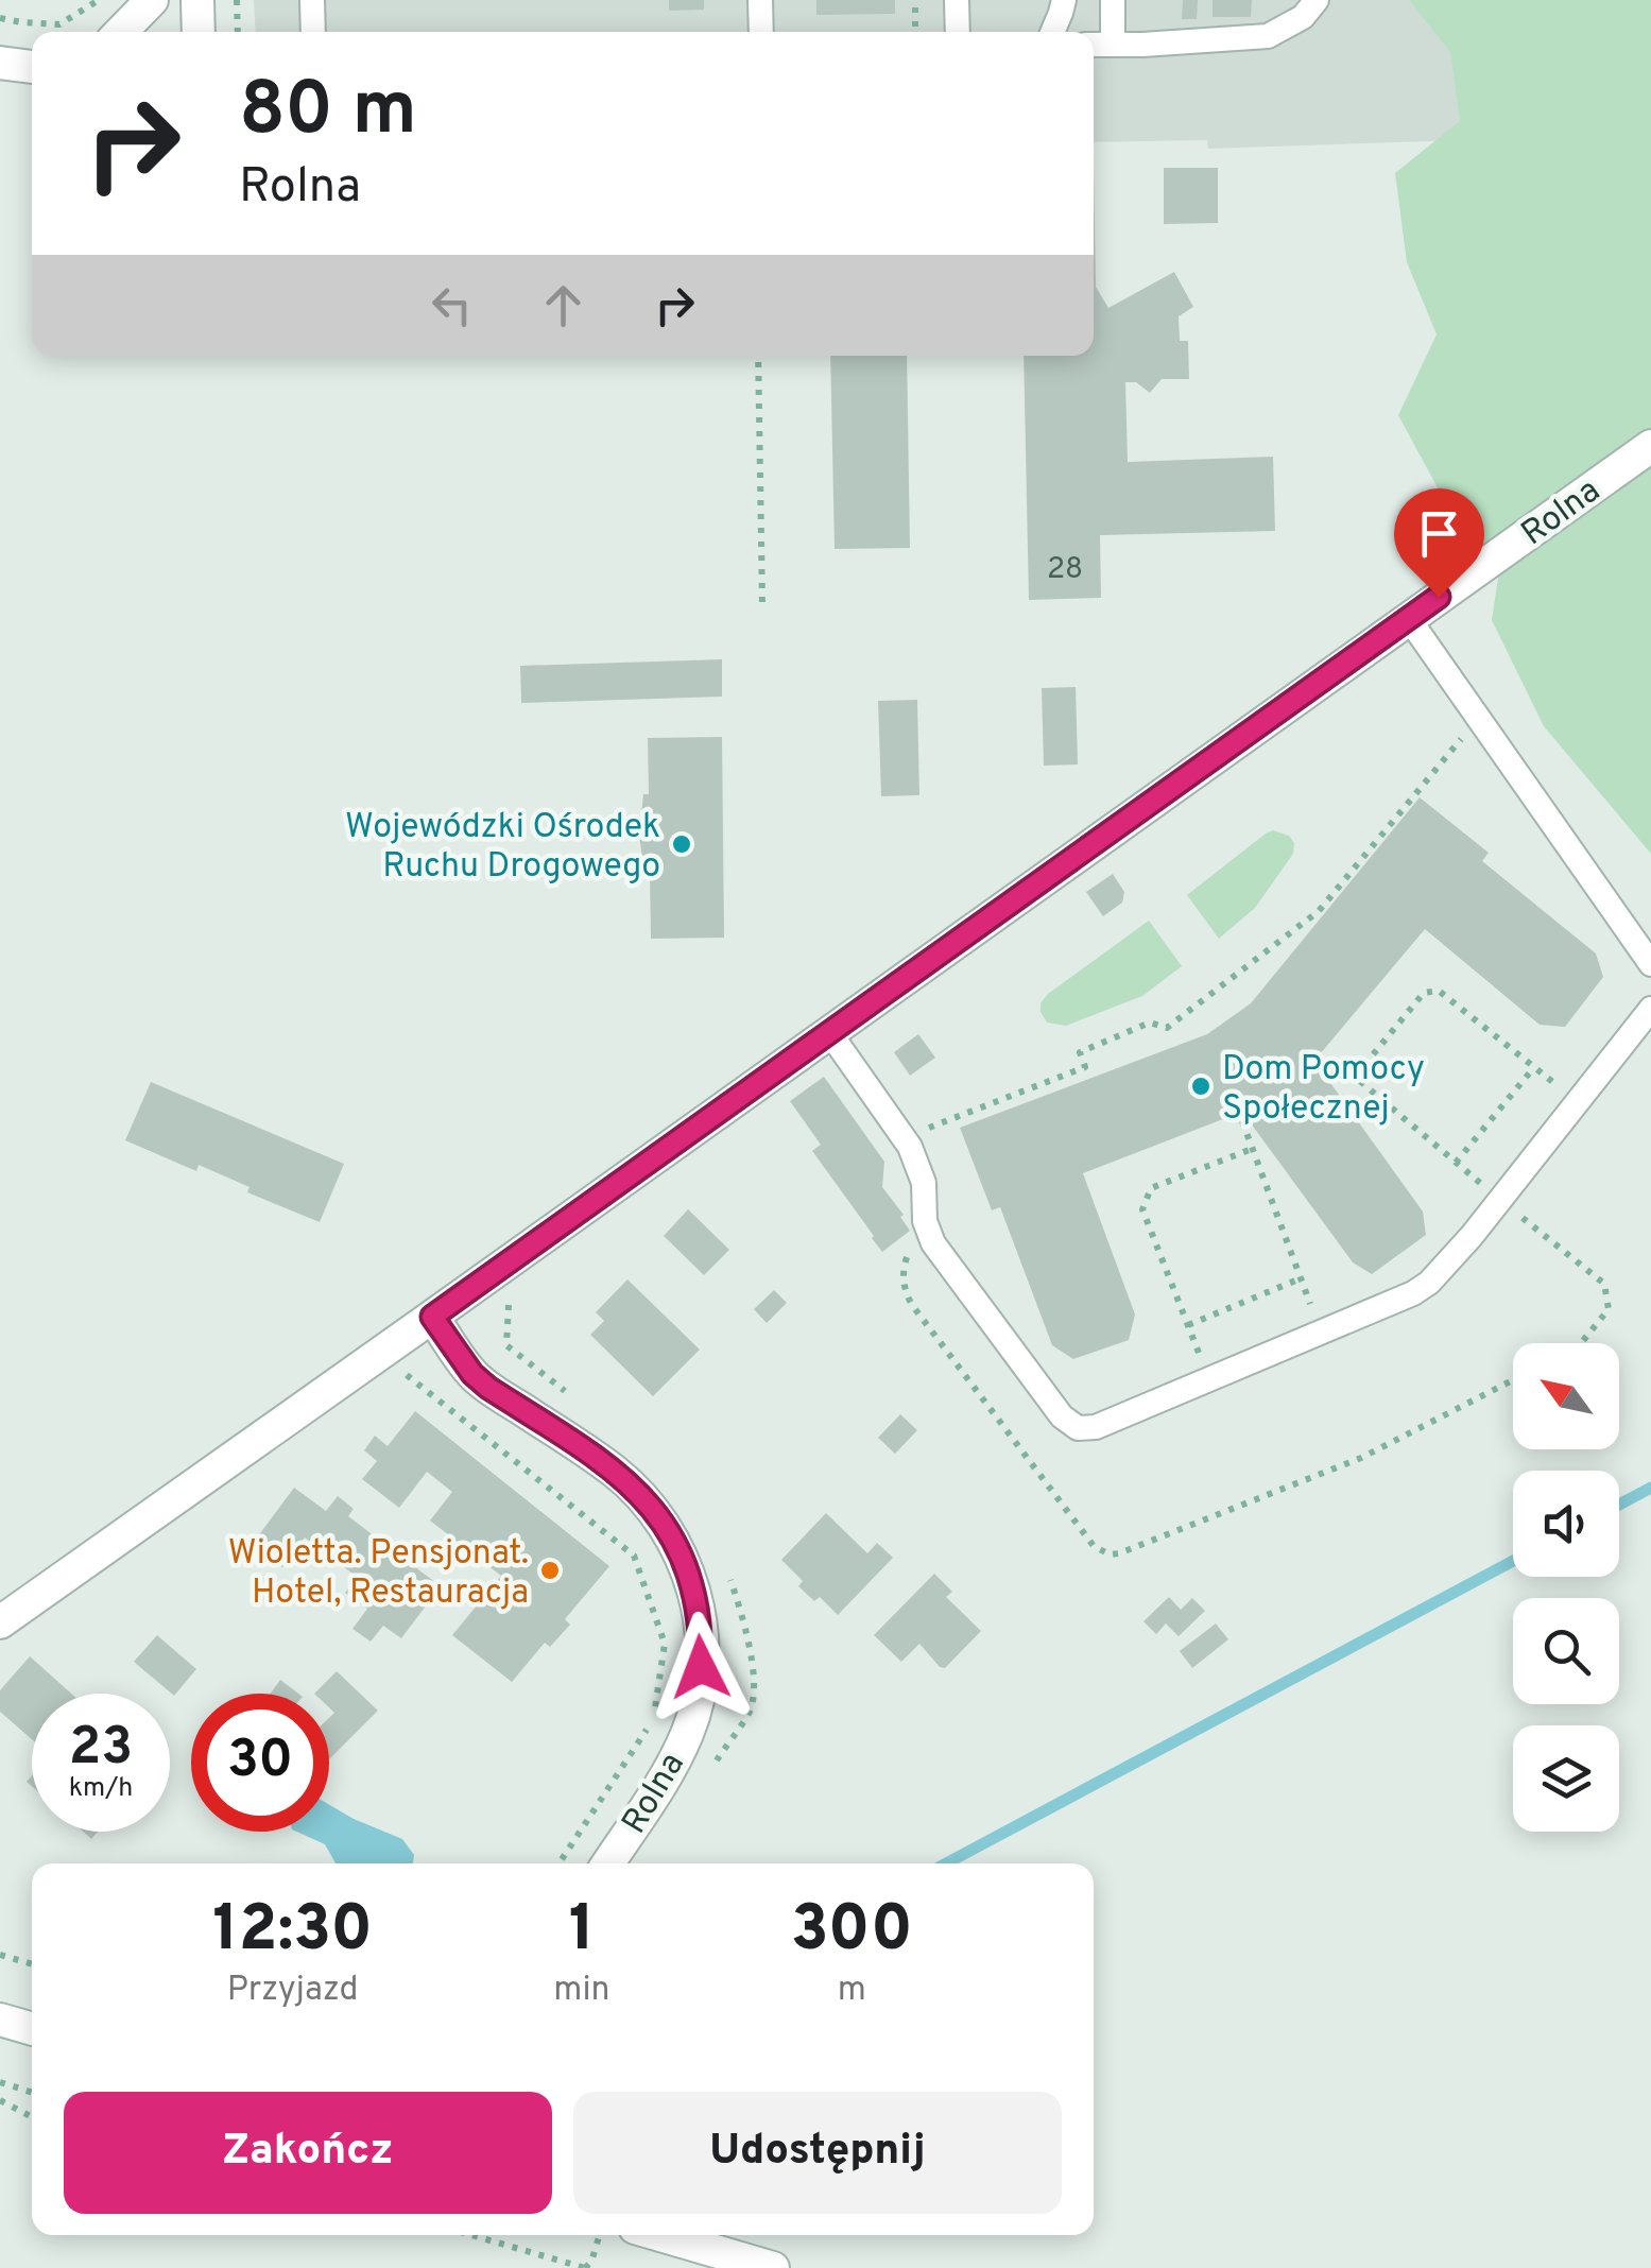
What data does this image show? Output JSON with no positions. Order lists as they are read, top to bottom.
{
  "streets": {
    "street": ["Rolna"]
  },
  "places": ["Wojewódzki Ośrodek Ruchu Drogowego", "Dom Pomocy Społecznej", "Wioletta. Pensjonat. Hotel, Restauracja"],
  "house_numbers": ["28"],
  "north": "top left",
  "page": {
    "turn": ["80 m", "Rolna"],
    "speed": "23 km/h",
    "limit": "30",
    "eta": [
      "12:30",
      "Przyjazd",
      "1",
      "min",
      "300",
      "m"
    ],
    "buttons": ["Zakończ", "Udostępnij"]
  }
}
